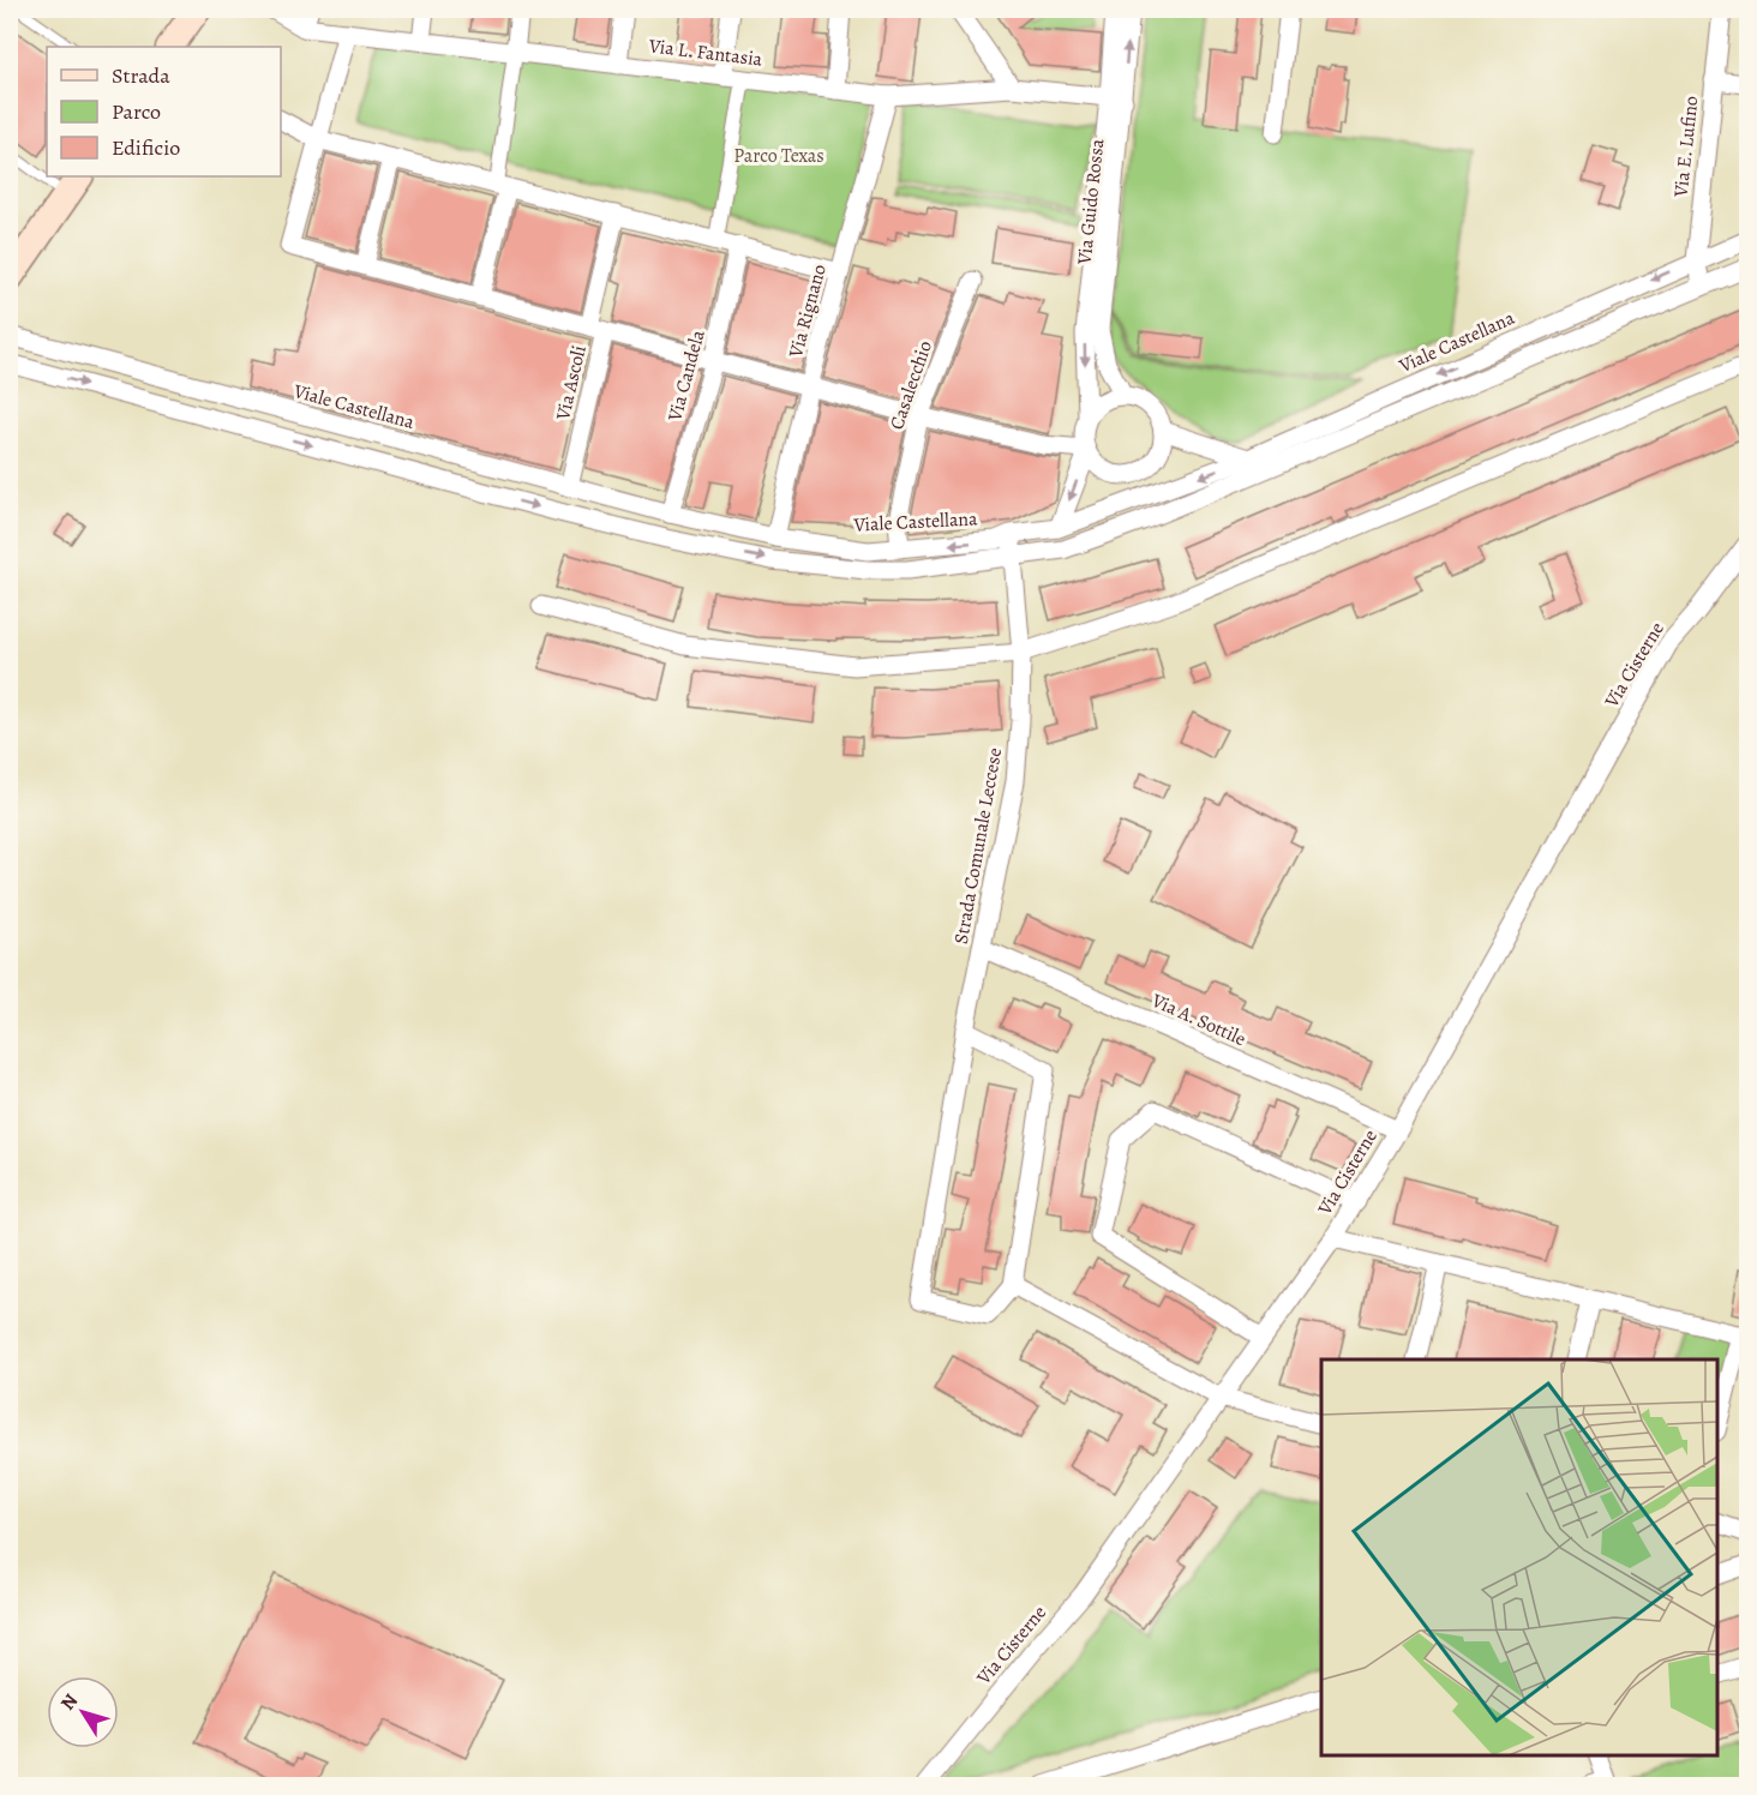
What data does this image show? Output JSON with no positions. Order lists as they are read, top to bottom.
{
  "streets": {
    "street": [
      "Via L. Fantasia",
      "Via E. Lufino",
      "Via Guido Rossa",
      "Via Rignano",
      "Viale Castellana",
      "Via Candela",
      "Via Ascoli",
      "Casalecchio",
      "Via Cisterne",
      "Strada Comunale Leccese",
      "Via A. Sottile"
    ]
  },
  "crossings": [
    ["Via L. Fantasia", "Via Guido Rossa"],
    ["Via L. Fantasia", "Via Rignano"],
    ["Via E. Lufino", "Viale Castellana"],
    ["Via Rignano", "Viale Castellana"],
    ["Viale Castellana", "Via Candela"],
    ["Viale Castellana", "Via Ascoli"],
    ["Viale Castellana", "Casalecchio"],
    ["Viale Castellana", "Strada Comunale Leccese"],
    ["Via Cisterne", "Via A. Sottile"],
    ["Strada Comunale Leccese", "Via A. Sottile"]
  ],
  "parks": ["Parco Texas"],
  "legend": ["Strada", "Parco", "Edificio"],
  "north": "top left"
}
